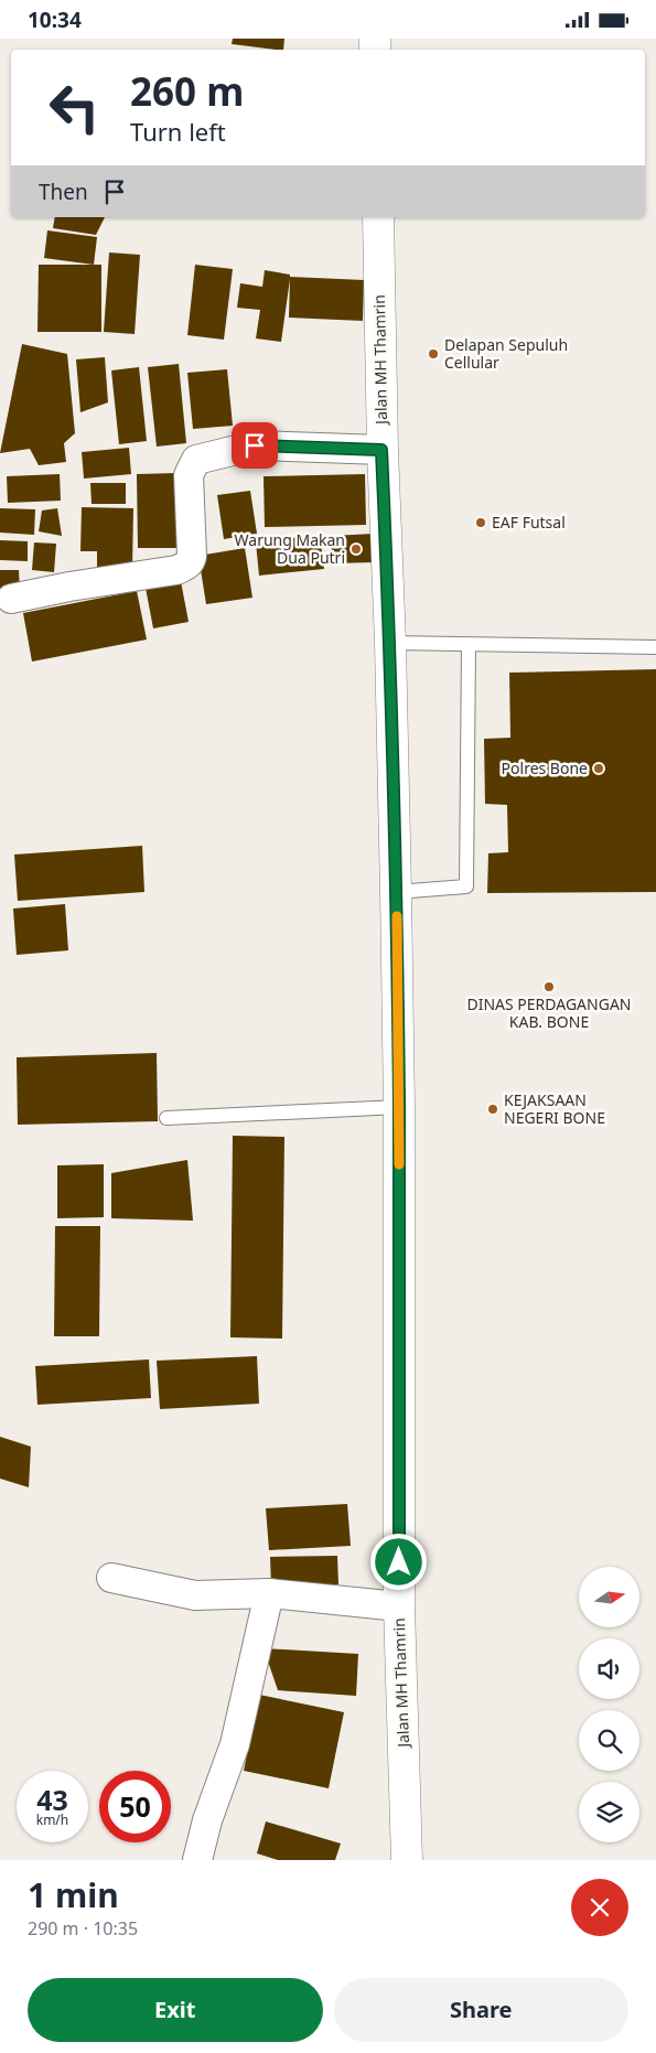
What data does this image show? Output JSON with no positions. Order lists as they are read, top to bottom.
{
  "streets": {
    "main road": ["Jalan MH Thamrin"]
  },
  "places": [
    "Delapan Sepuluh Cellular",
    "EAF Futsal",
    "Warung Makan Dua Putri",
    "Polres Bone",
    "DINAS PERDAGANGAN KAB. BONE",
    "KEJAKSAAN NEGERI BONE"
  ],
  "north": "right",
  "page": {
    "status": "10:34",
    "turn": ["260 m", "Turn left"],
    "then": "Then",
    "speed": "43 km/h",
    "limit": "50",
    "heading": ["1 min", "290 m · 10:35"],
    "buttons": ["Exit", "Share"]
  }
}
